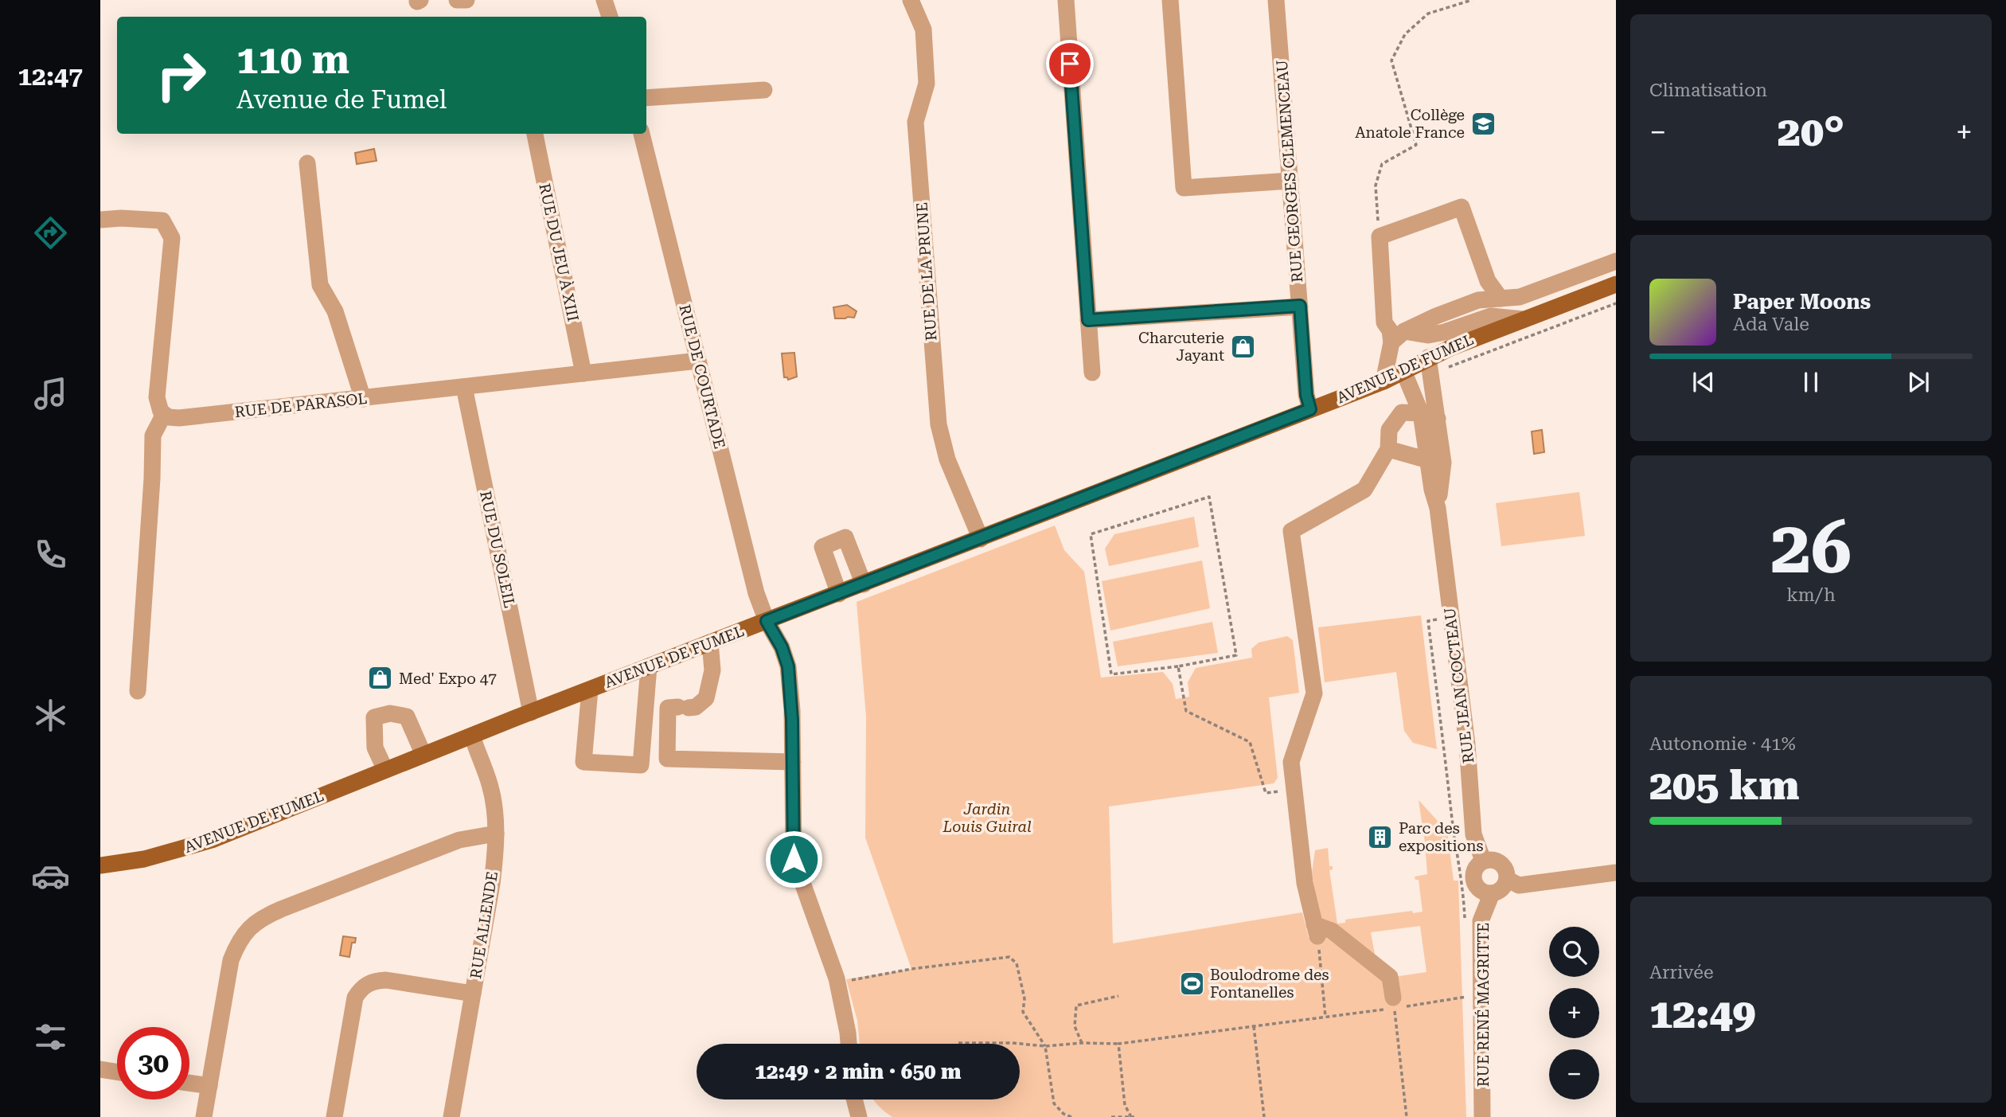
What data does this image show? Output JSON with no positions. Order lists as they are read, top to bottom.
{
  "streets": {
    "main road": ["AVENUE DE FUMEL"],
    "street": [
      "RUE GEORGES CLEMENCEAU",
      "RUE DU JEU À XIII",
      "RUE DE LA PRUNE",
      "RUE DE COURTADE",
      "RUE DE PARASOL",
      "RUE DU SOLEIL",
      "RUE JEAN COCTEAU",
      "RUE ALLENDE",
      "RUE RENÉ MAGRITTE"
    ]
  },
  "crossings": [
    ["RUE GEORGES CLEMENCEAU", "AVENUE DE FUMEL"],
    ["RUE DU JEU À XIII", "RUE DE PARASOL"],
    ["RUE DE LA PRUNE", "AVENUE DE FUMEL"],
    ["AVENUE DE FUMEL", "RUE DE COURTADE"],
    ["AVENUE DE FUMEL", "RUE DU SOLEIL"],
    ["AVENUE DE FUMEL", "RUE JEAN COCTEAU"],
    ["AVENUE DE FUMEL", "RUE ALLENDE"],
    ["RUE DE COURTADE", "RUE DE PARASOL"],
    ["RUE DE PARASOL", "RUE DU SOLEIL"],
    ["RUE JEAN COCTEAU", "RUE RENÉ MAGRITTE"]
  ],
  "parks": ["Jardin Louis Guiral"],
  "places": {
    "school or university": ["Collège Anatole France"],
    "shop": ["Charcuterie Jayant", "Med' Expo 47"],
    "building": ["Parc des expositions"],
    "sports": ["Boulodrome des Fontanelles"]
  },
  "page": {
    "tabs": "12:47",
    "tile": [
      "Climatisation",
      ["26", "km/h"],
      ["Autonomie · 41%", "205 km"],
      ["Arrivée", "12:49"]
    ],
    "turn": ["110 m", "Avenue de Fumel"],
    "heat": ["−", "20°", "+"],
    "song": ["Paper Moons", "Ada Vale"],
    "map_buttons": ["+", "−"],
    "limit": "30",
    "trip": "12:49 · 2 min · 650 m"
  }
}
